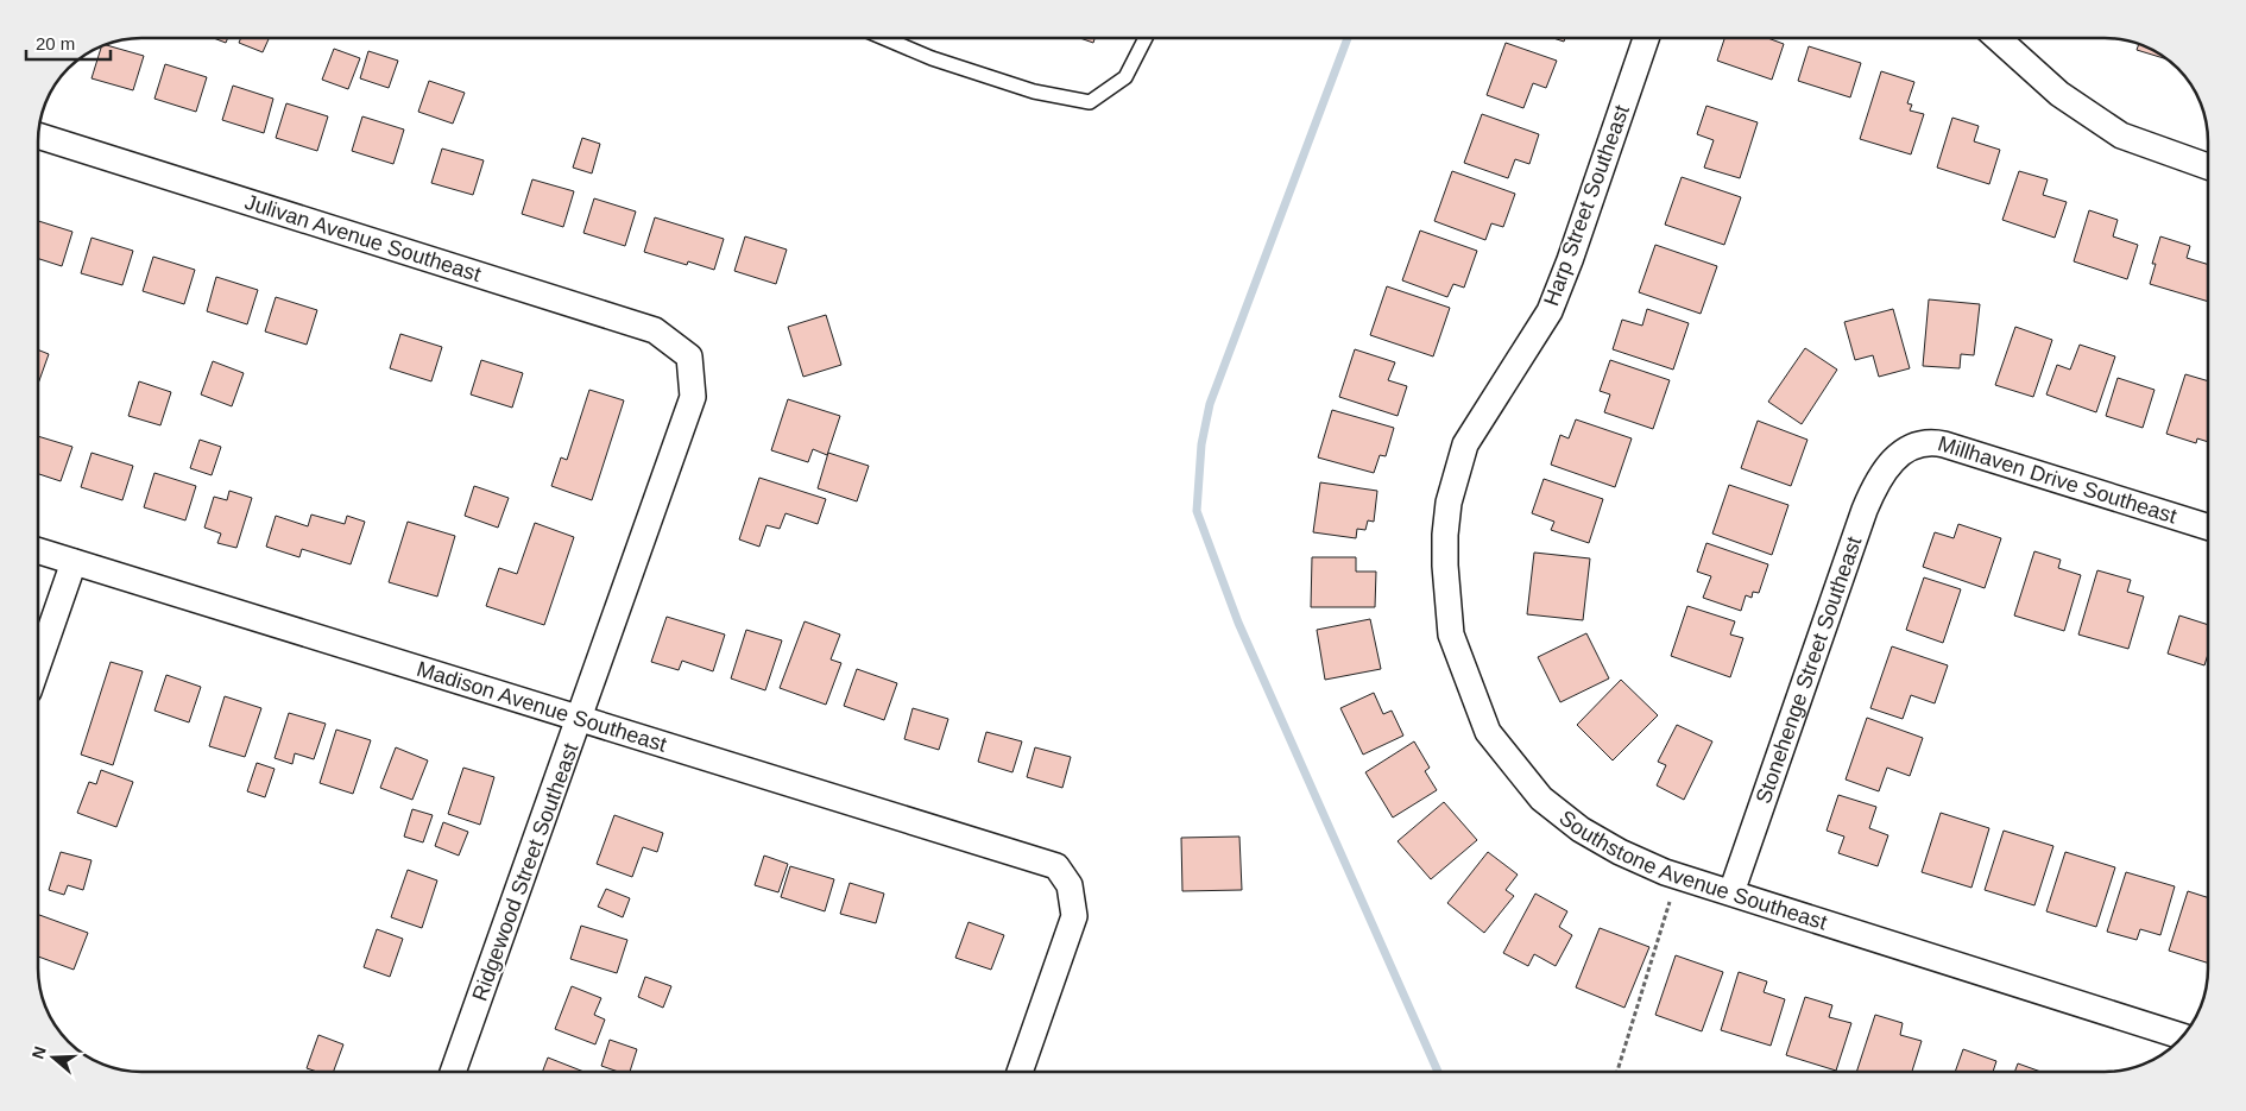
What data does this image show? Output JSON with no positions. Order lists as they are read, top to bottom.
{
  "streets": {
    "street": [
      "Harp Street Southeast",
      "Julivan Avenue Southeast",
      "Millhaven Drive Southeast",
      "Stonehenge Street Southeast",
      "Madison Avenue Southeast",
      "Southstone Avenue Southeast",
      "Ridgewood Street Southeast"
    ]
  },
  "crossings": [
    ["Harp Street Southeast", "Southstone Avenue Southeast"],
    ["Julivan Avenue Southeast", "Ridgewood Street Southeast"],
    ["Millhaven Drive Southeast", "Stonehenge Street Southeast"],
    ["Stonehenge Street Southeast", "Southstone Avenue Southeast"],
    ["Madison Avenue Southeast", "Ridgewood Street Southeast"]
  ],
  "scale_bar": "20 m",
  "north": "left"
}
